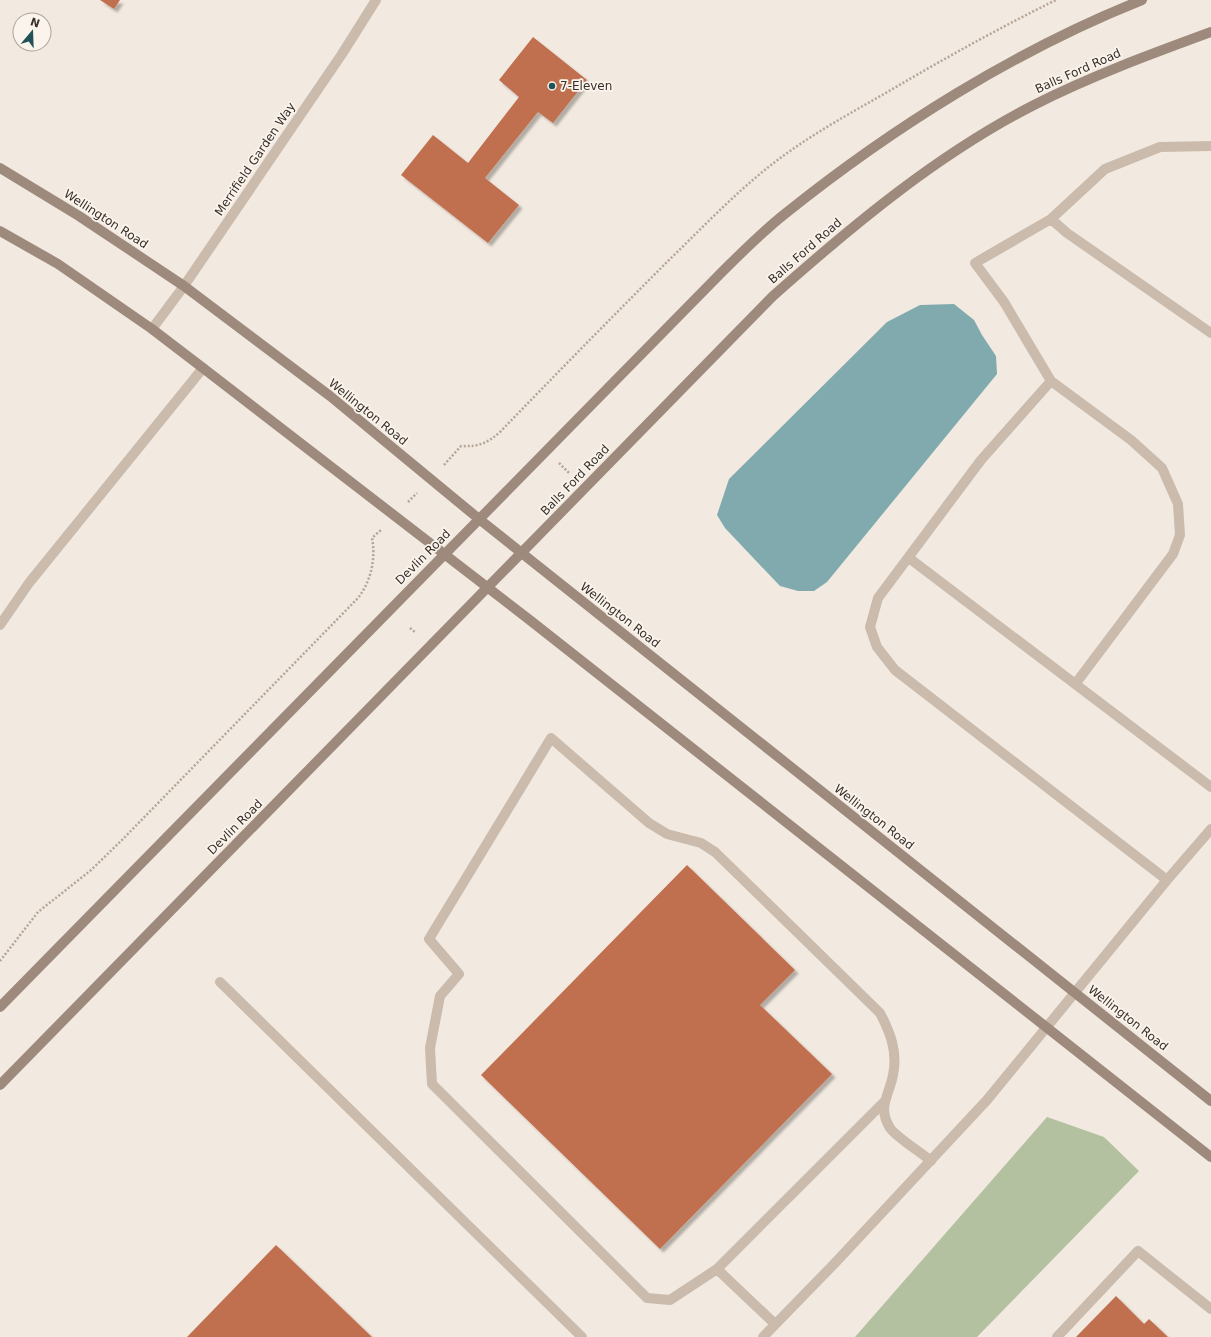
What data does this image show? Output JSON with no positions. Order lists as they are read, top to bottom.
{
  "streets": {
    "main road": ["Balls Ford Road", "Wellington Road", "Devlin Road"],
    "street": ["Merrifield Garden Way"]
  },
  "crossings": [
    ["Balls Ford Road", "Wellington Road"],
    ["Balls Ford Road", "Devlin Road"],
    ["Merrifield Garden Way", "Wellington Road"],
    ["Wellington Road", "Devlin Road"]
  ],
  "places": ["7-Eleven"],
  "north": "top"
}
